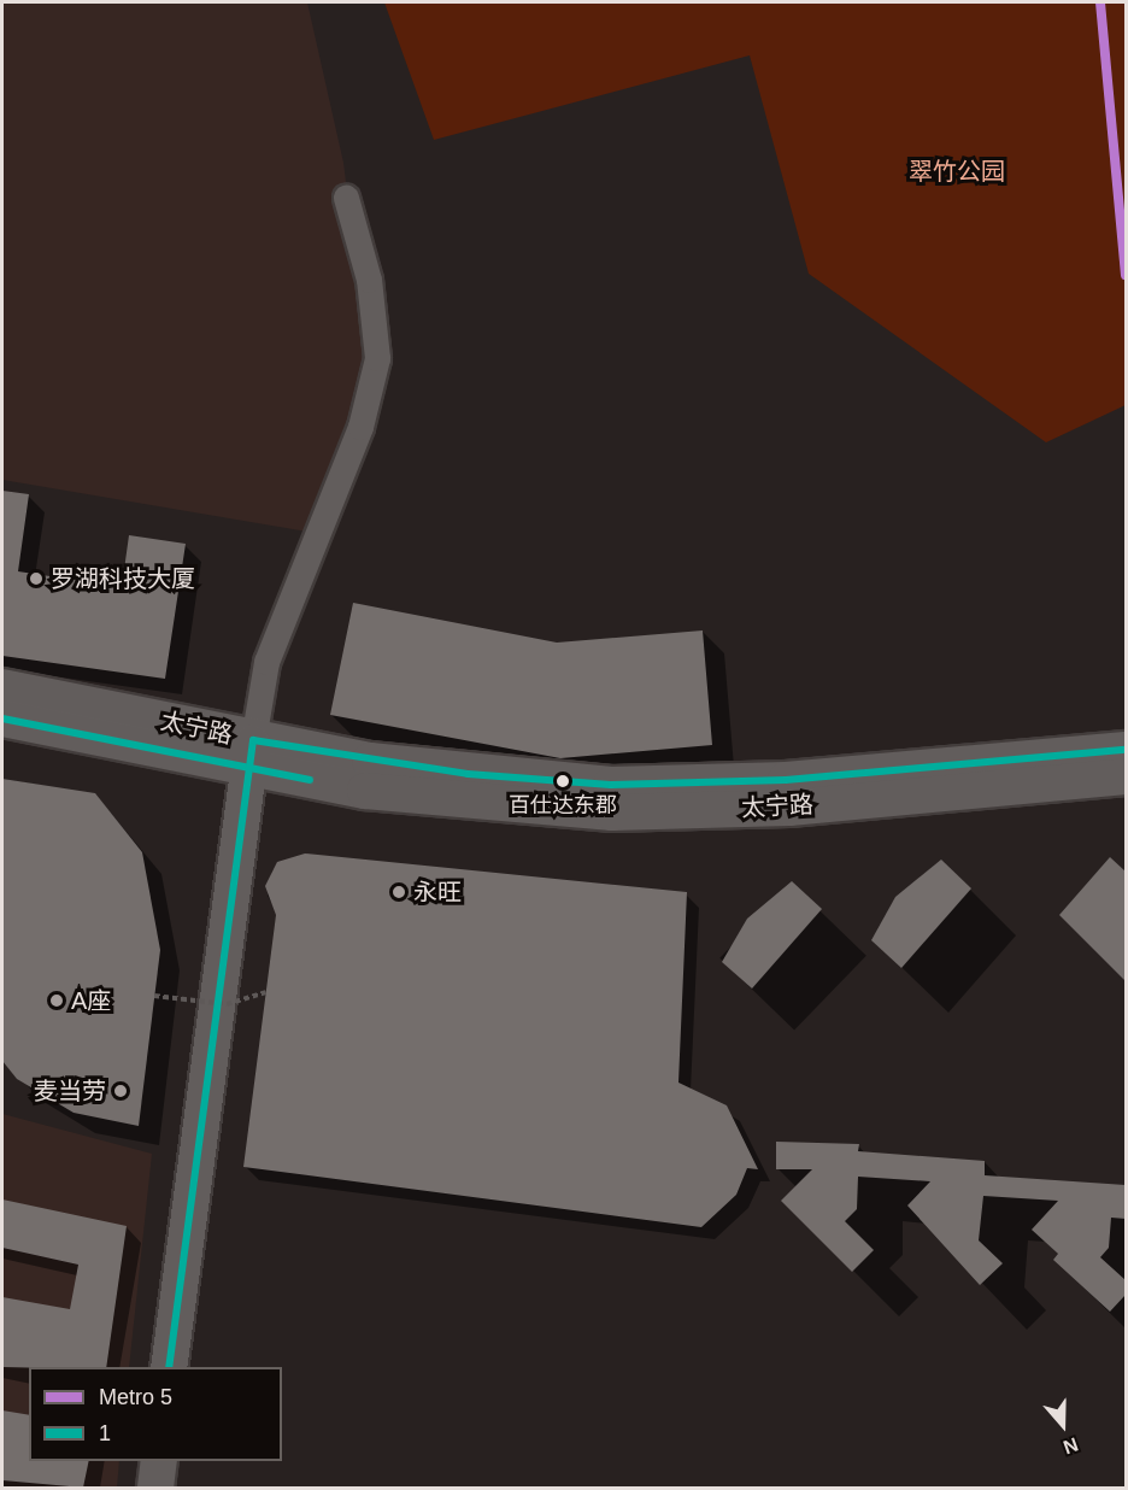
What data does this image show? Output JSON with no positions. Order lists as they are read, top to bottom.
{
  "streets": {
    "main road": ["太宁路"]
  },
  "parks": ["翠竹公园"],
  "places": [
    "罗湖科技大厦",
    "百仕达东郡",
    "永旺",
    "A座",
    "麦当劳"
  ],
  "lines": ["metro line 5", "transit line 1"],
  "legend": ["Metro 5", "1"],
  "north": "bottom"
}
